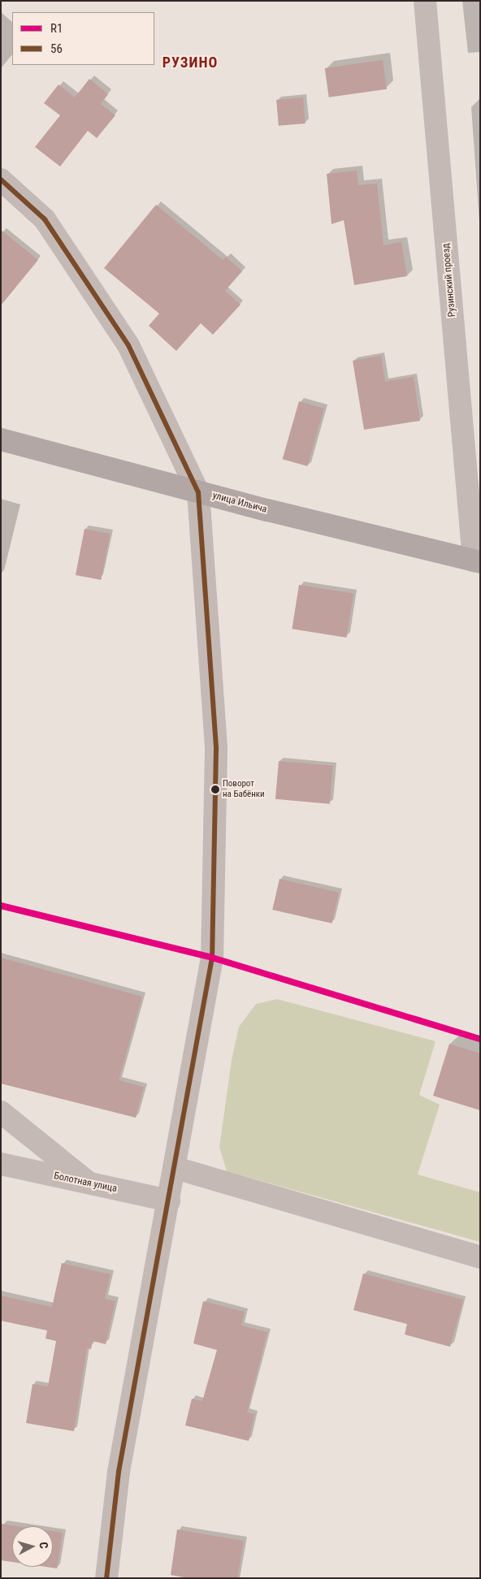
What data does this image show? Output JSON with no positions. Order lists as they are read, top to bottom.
{
  "streets": {
    "main road": ["улица Ильича"],
    "street": ["Рузинский проезд", "Болотная улица"]
  },
  "crossings": [
    ["Рузинский проезд", "улица Ильича"]
  ],
  "districts": ["РУЗИНО"],
  "places": ["Поворот на Бабёнки"],
  "lines": ["transit line 56", "transit line R1"],
  "legend": ["R1", "56"],
  "north": "right"
}
